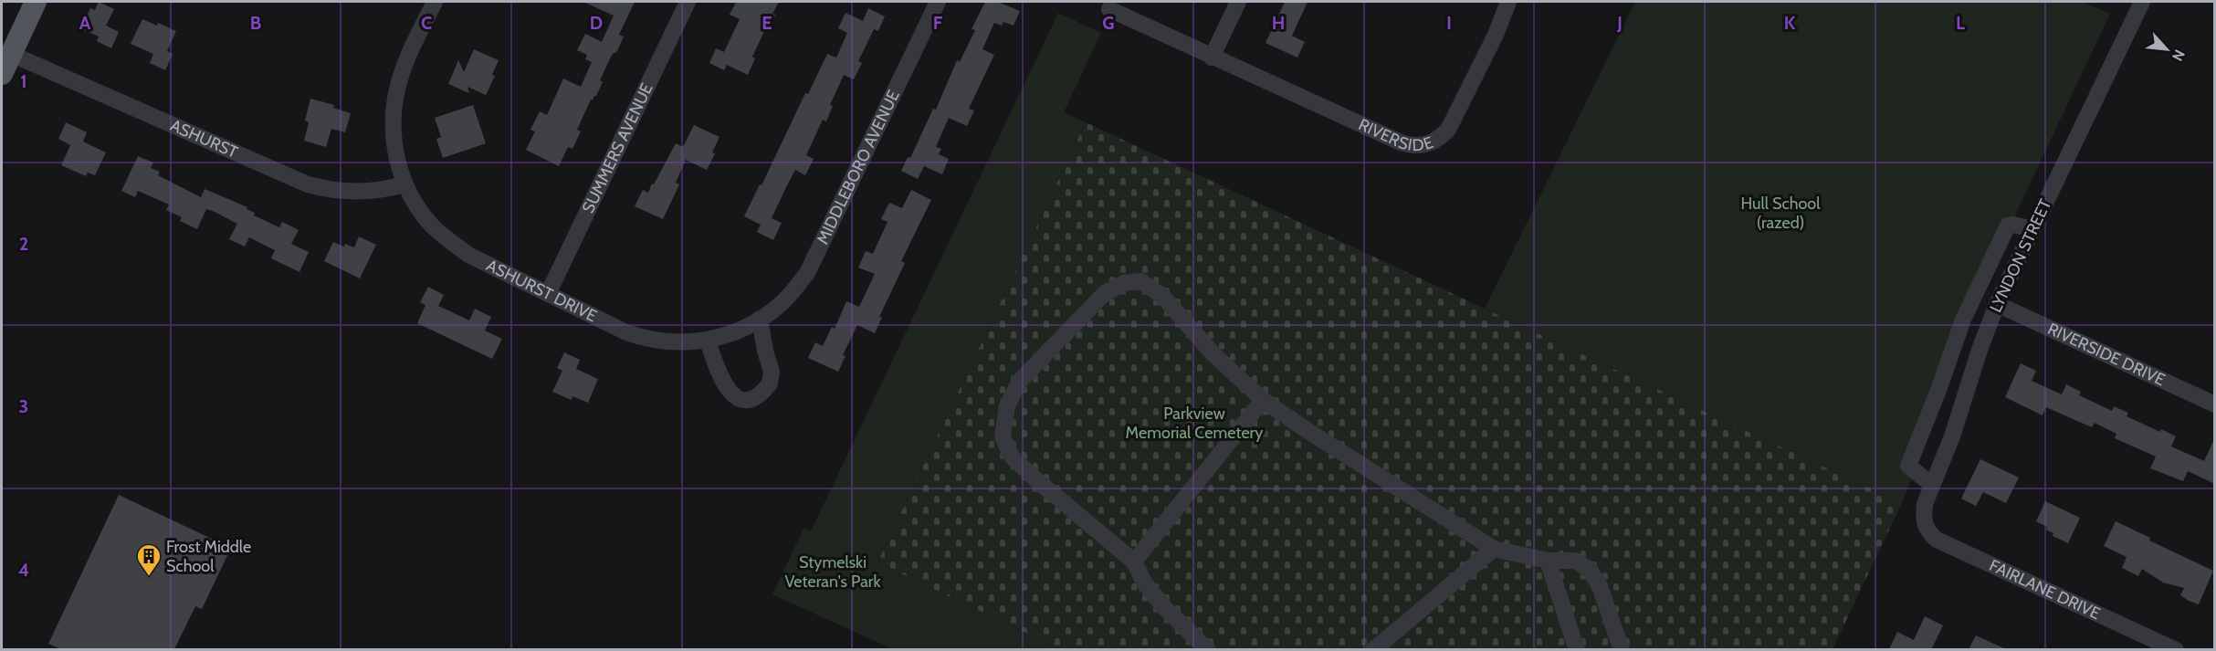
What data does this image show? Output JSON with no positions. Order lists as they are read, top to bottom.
{
  "streets": {
    "street": [
      "RIVERSIDE",
      "ASHURST",
      "SUMMERS AVENUE",
      "MIDDLEBORO AVENUE",
      "LYNDON STREET",
      "ASHURST DRIVE",
      "RIVERSIDE DRIVE",
      "FAIRLANE DRIVE"
    ]
  },
  "crossings": [
    ["ASHURST", "ASHURST DRIVE"],
    ["SUMMERS AVENUE", "ASHURST DRIVE"],
    ["MIDDLEBORO AVENUE", "ASHURST DRIVE"],
    ["LYNDON STREET", "RIVERSIDE DRIVE"],
    ["LYNDON STREET", "FAIRLANE DRIVE"]
  ],
  "parks": ["Hull School (razed)", "Parkview Memorial Cemetery", "Stymelski Veteran's Park"],
  "places": {
    "building": ["Frost Middle School"]
  },
  "north": "bottom right",
  "grid": {
    "columns": [
      "A",
      "B",
      "C",
      "D",
      "E",
      "F",
      "G",
      "H",
      "I",
      "J",
      "K",
      "L"
    ],
    "rows": [
      "1",
      "2",
      "3",
      "4"
    ]
  }
}
